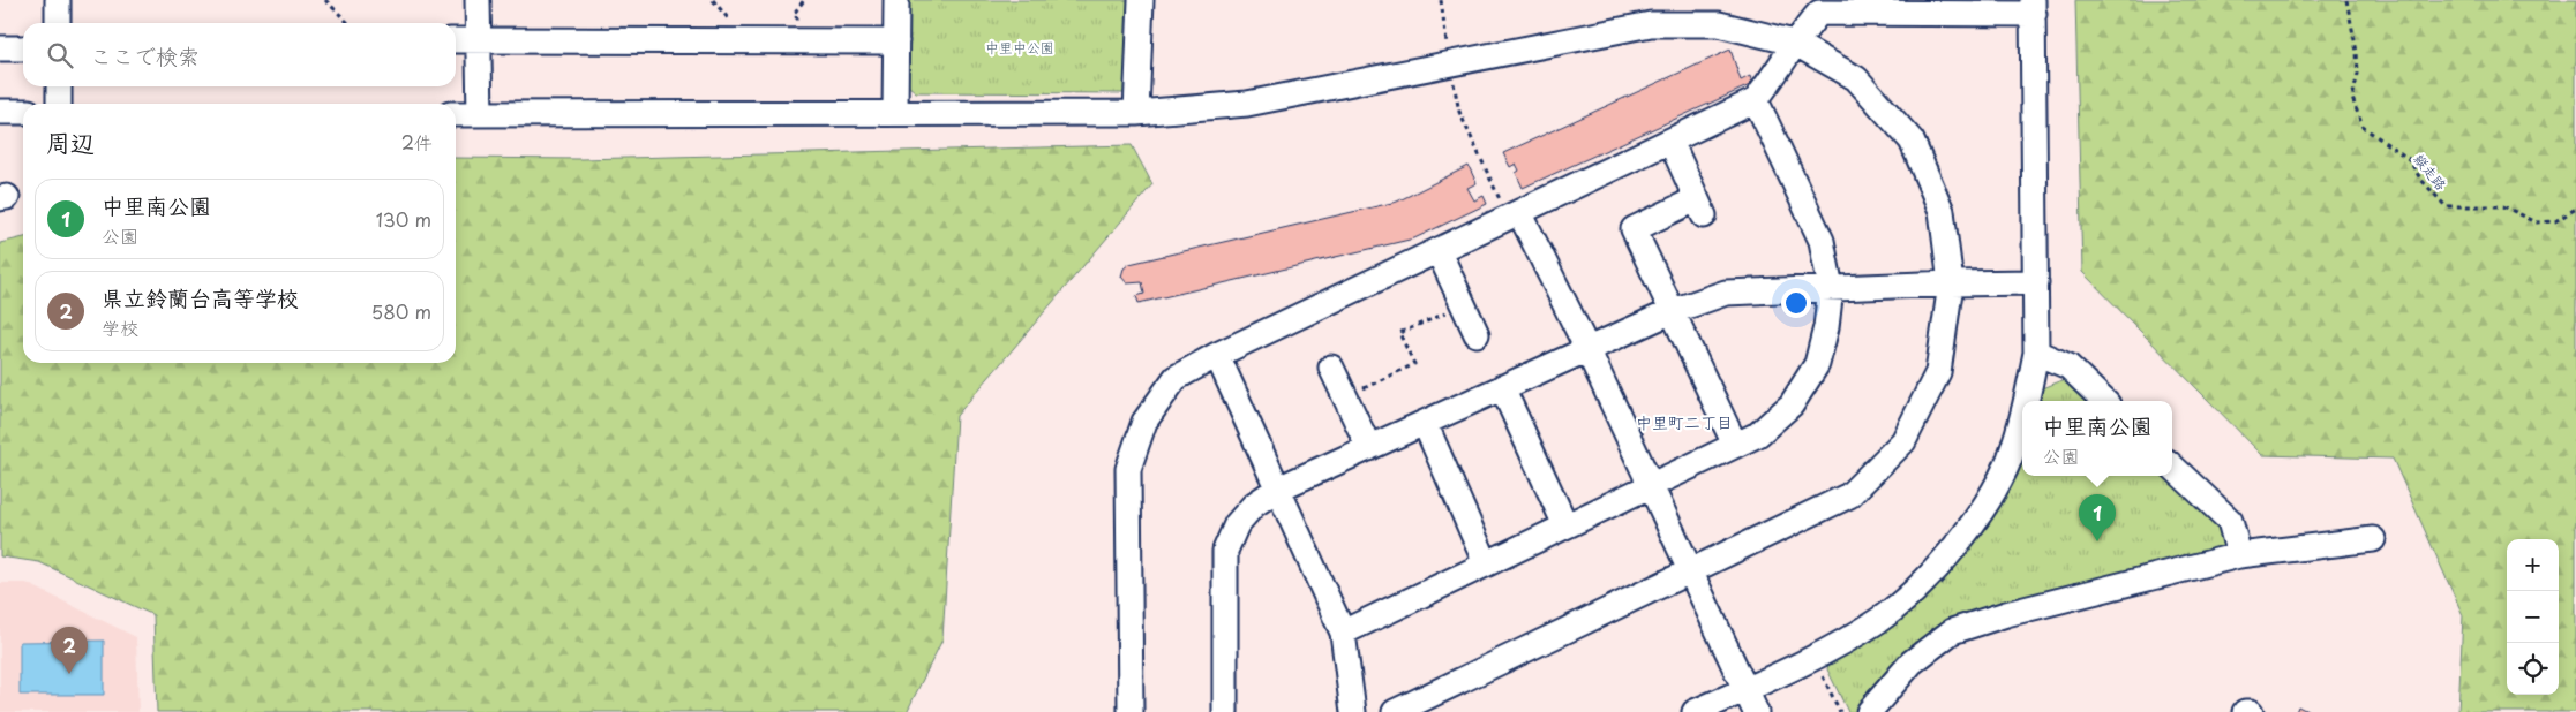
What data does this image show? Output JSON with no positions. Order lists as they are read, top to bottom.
{
  "streets": {
    "path": ["縦走路"]
  },
  "districts": ["中里町二丁目"],
  "parks": ["中里中公園"],
  "page": {
    "search": "ここで検索",
    "heading": ["周辺", "2件"],
    "list": [
      {
        "mark": "1",
        "name": "中里南公園",
        "note": "公園",
        "value": "130 m"
      },
      {
        "mark": "2",
        "name": "県立鈴蘭台高等学校",
        "note": "学校",
        "value": "580 m"
      }
    ],
    "popup": ["中里南公園", "公園"],
    "pins": ["1", "2"],
    "map_buttons": ["+", "−"]
  }
}
